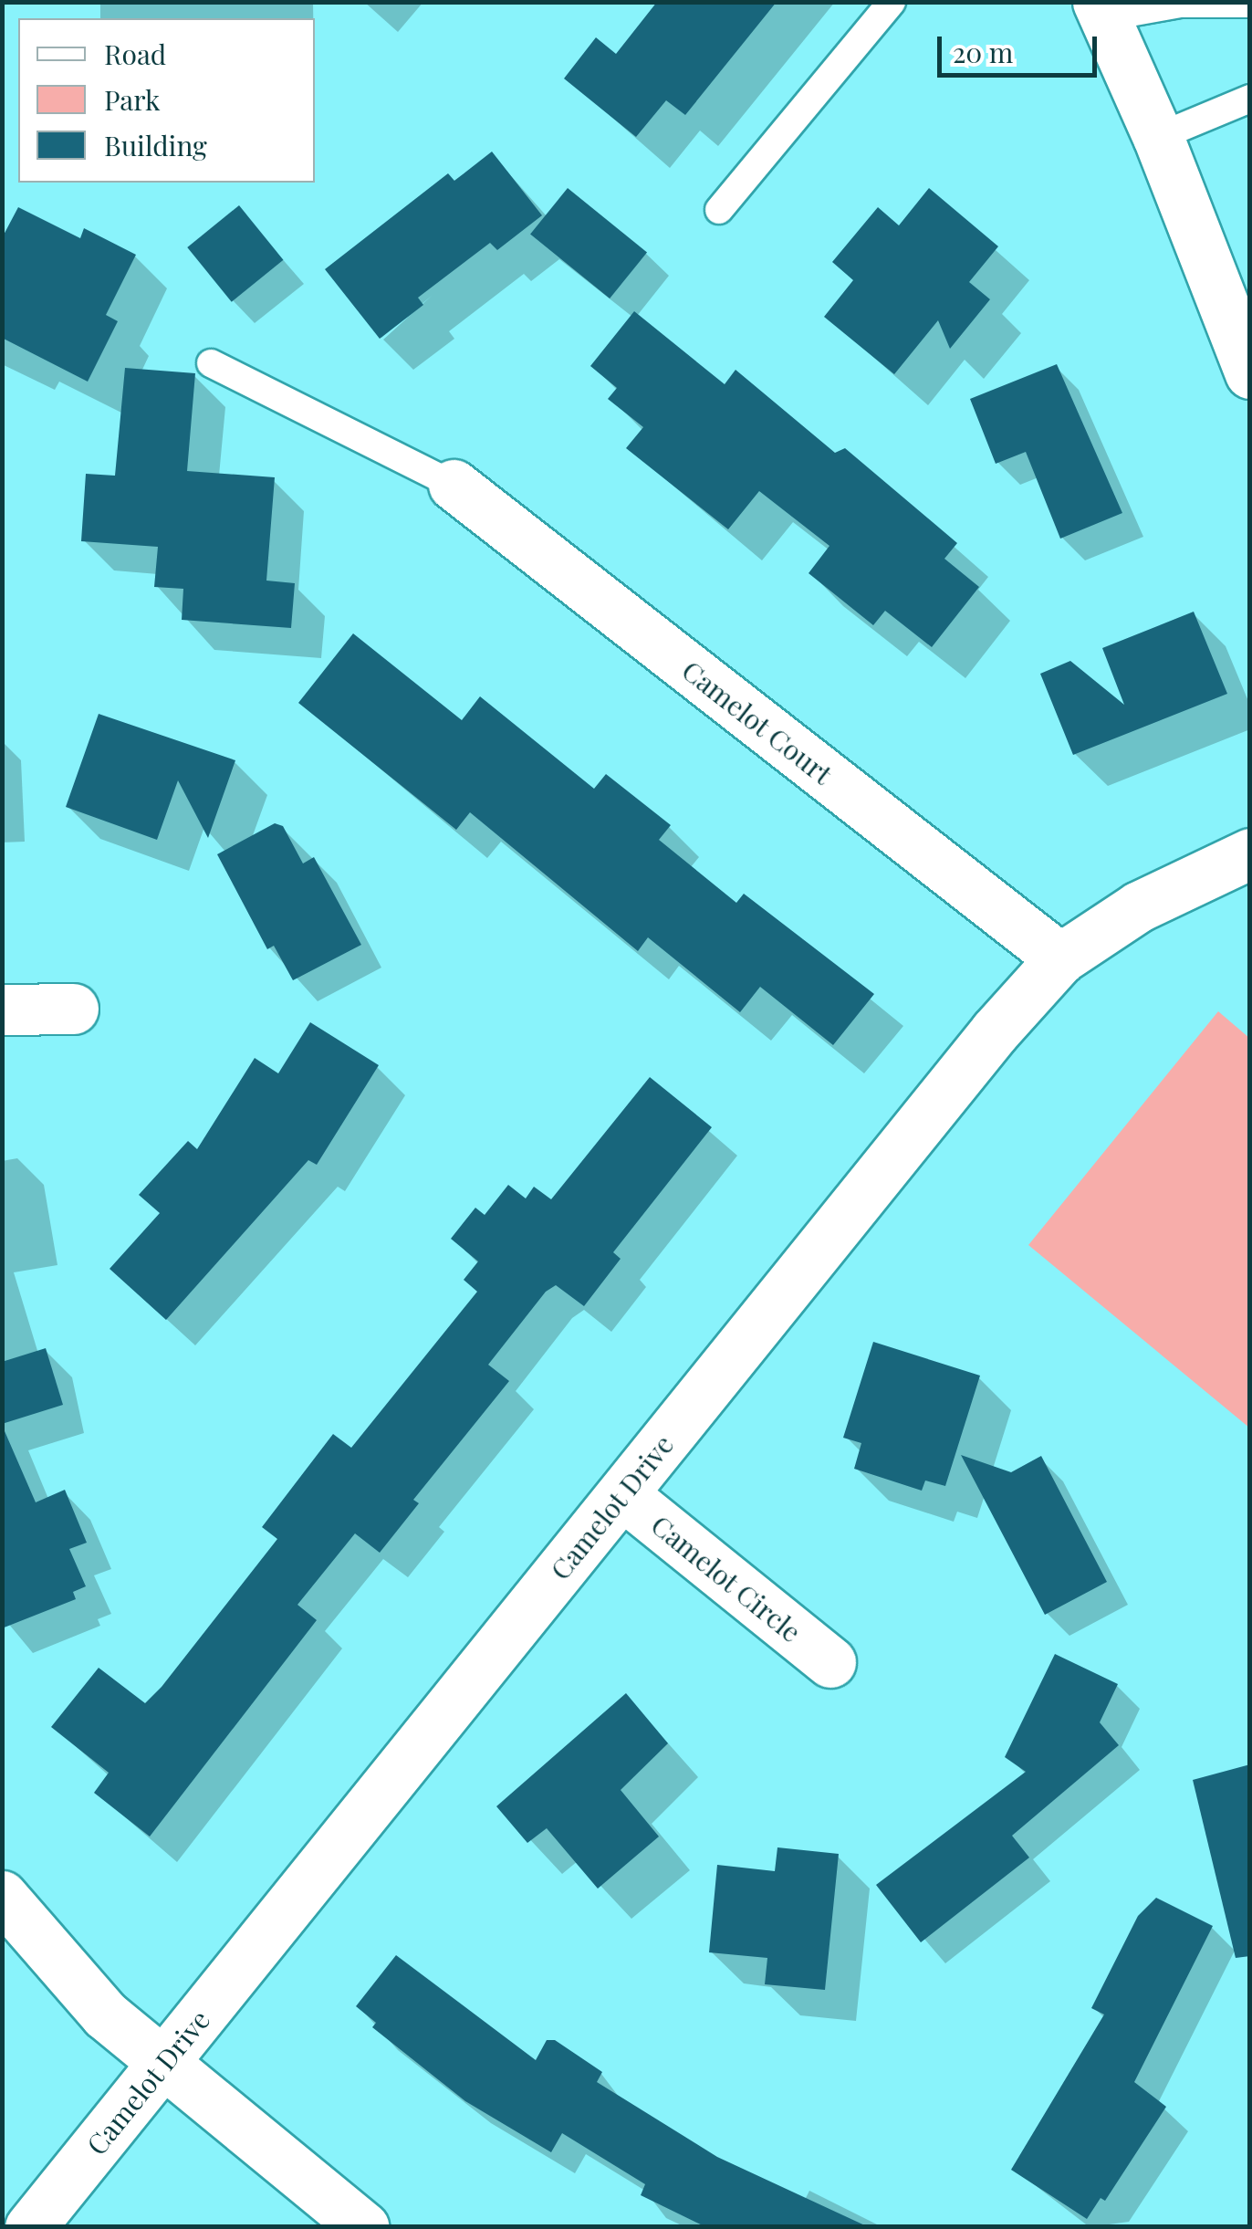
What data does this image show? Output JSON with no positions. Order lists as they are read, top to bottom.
{
  "streets": {
    "street": ["Camelot Court", "Camelot Drive", "Camelot Circle"]
  },
  "crossings": [
    ["Camelot Court", "Camelot Drive"],
    ["Camelot Drive", "Camelot Circle"]
  ],
  "legend": ["Road", "Park", "Building"],
  "scale_bar": "20 m"
}
